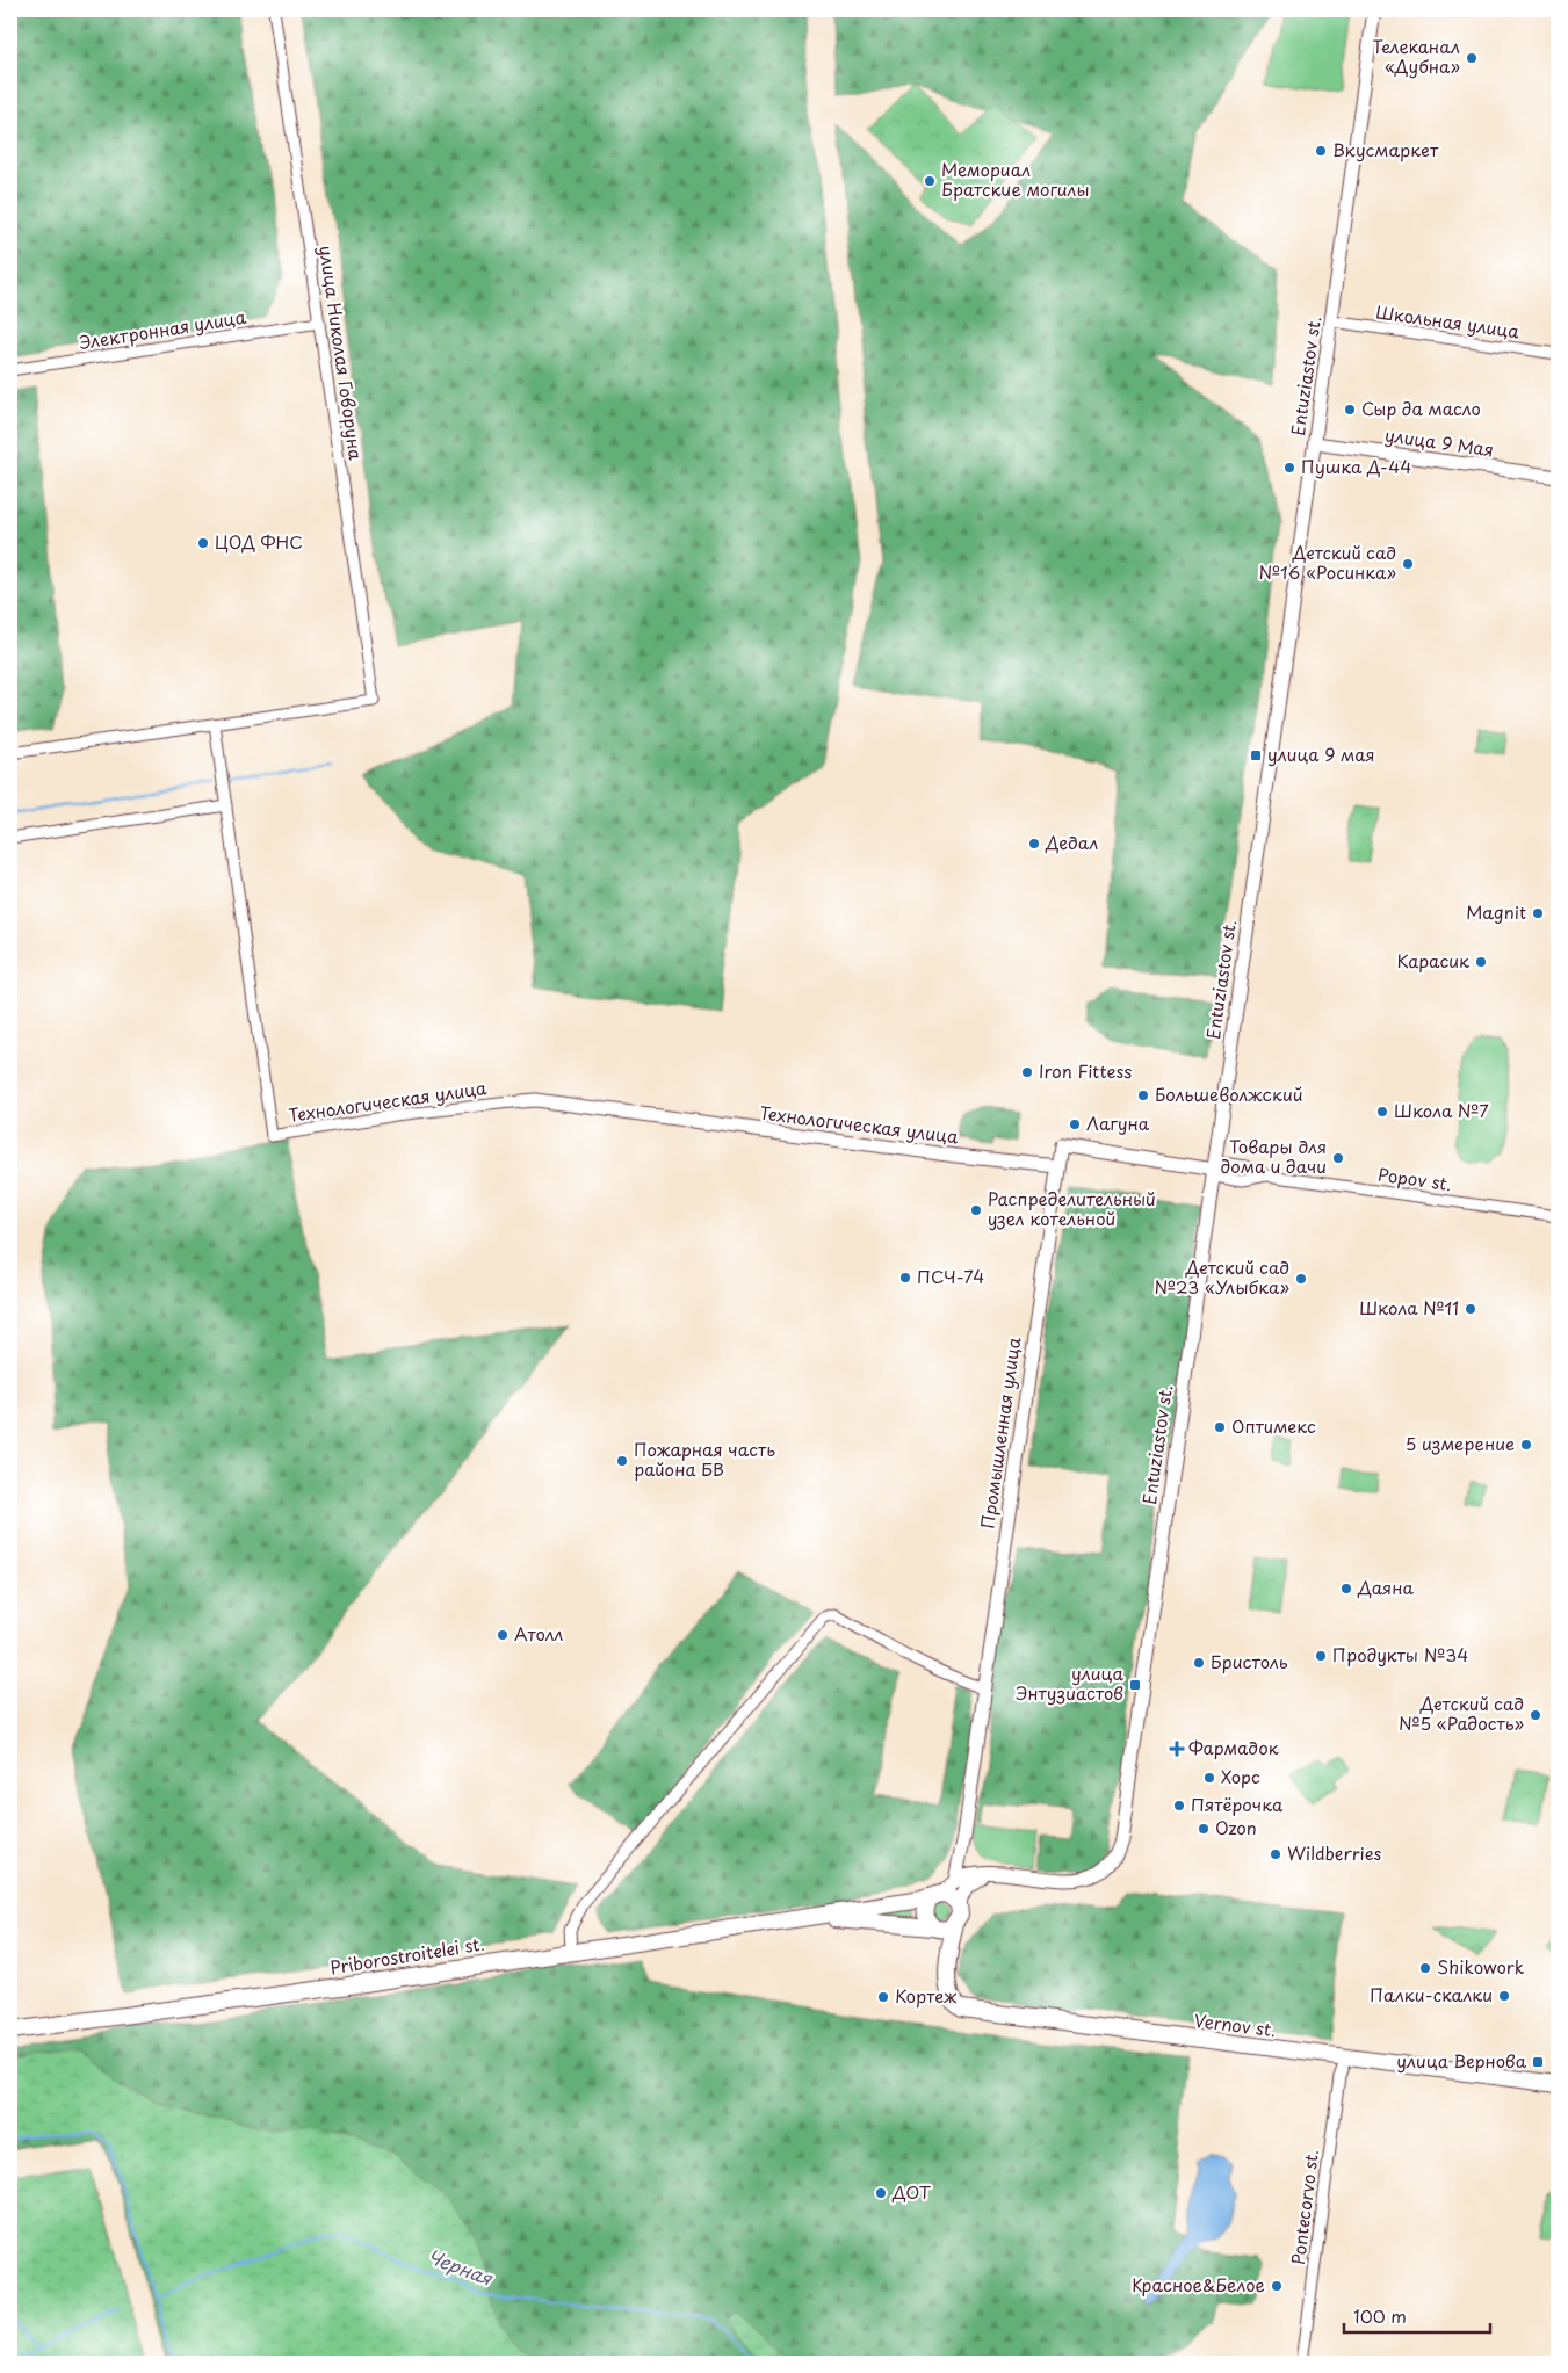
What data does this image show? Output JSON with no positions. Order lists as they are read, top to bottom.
{
  "streets": {
    "main road": ["Priborostroitelei st.", "Vernov st."],
    "street": [
      "Школьная улица",
      "Электронная улица",
      "улица Николая Говоруна",
      "Entuziastov st.",
      "улица 9 Мая",
      "Технологическая улица",
      "Popov st.",
      "Промышленная улица",
      "Pontecorvo st."
    ]
  },
  "crossings": [
    ["Школьная улица", "Entuziastov st."],
    ["Электронная улица", "улица Николая Говоруна"],
    ["Entuziastov st.", "улица 9 Мая"],
    ["Entuziastov st.", "Popov st."],
    ["Entuziastov st.", "Промышленная улица"],
    ["Технологическая улица", "Промышленная улица"],
    ["Popov st.", "Промышленная улица"],
    ["Priborostroitelei st.", "Vernov st."],
    ["Vernov st.", "Pontecorvo st."]
  ],
  "water": ["Черная"],
  "places": {
    "other": [
      "Телеканал «Дубна»",
      "Вкусмаркет",
      "Мемориал Братские могилы",
      "Сыр да масло",
      "Пушка Д-44",
      "ЦОД ФНС",
      "Детский сад №16 «Росинка»",
      "Дедал",
      "Magnit",
      "Карасик",
      "Iron Fittess",
      "Большеволжский",
      "Школа №7",
      "Лагуна",
      "Товары для дома и дачи",
      "Распределительный узел котельной",
      "ПСЧ-74",
      "Детский сад №23 «Улыбка»",
      "Школа №11",
      "Оптимекс",
      "5 измерение",
      "Пожарная часть района БВ",
      "Даяна",
      "Атолл",
      "Продукты №34",
      "Бристоль",
      "Детский сад №5 «Радость»",
      "Хорс",
      "Пятёрочка",
      "Ozon",
      "Wildberries",
      "Shikowork",
      "Палки-скалки",
      "Кортеж",
      "ДОТ",
      "Красное&Белое"
    ],
    "transit": ["улица 9 мая", "улица Энтузиастов", "улица Вернова"],
    "health": ["Фармадок"]
  },
  "scale_bar": "100 m"
}
